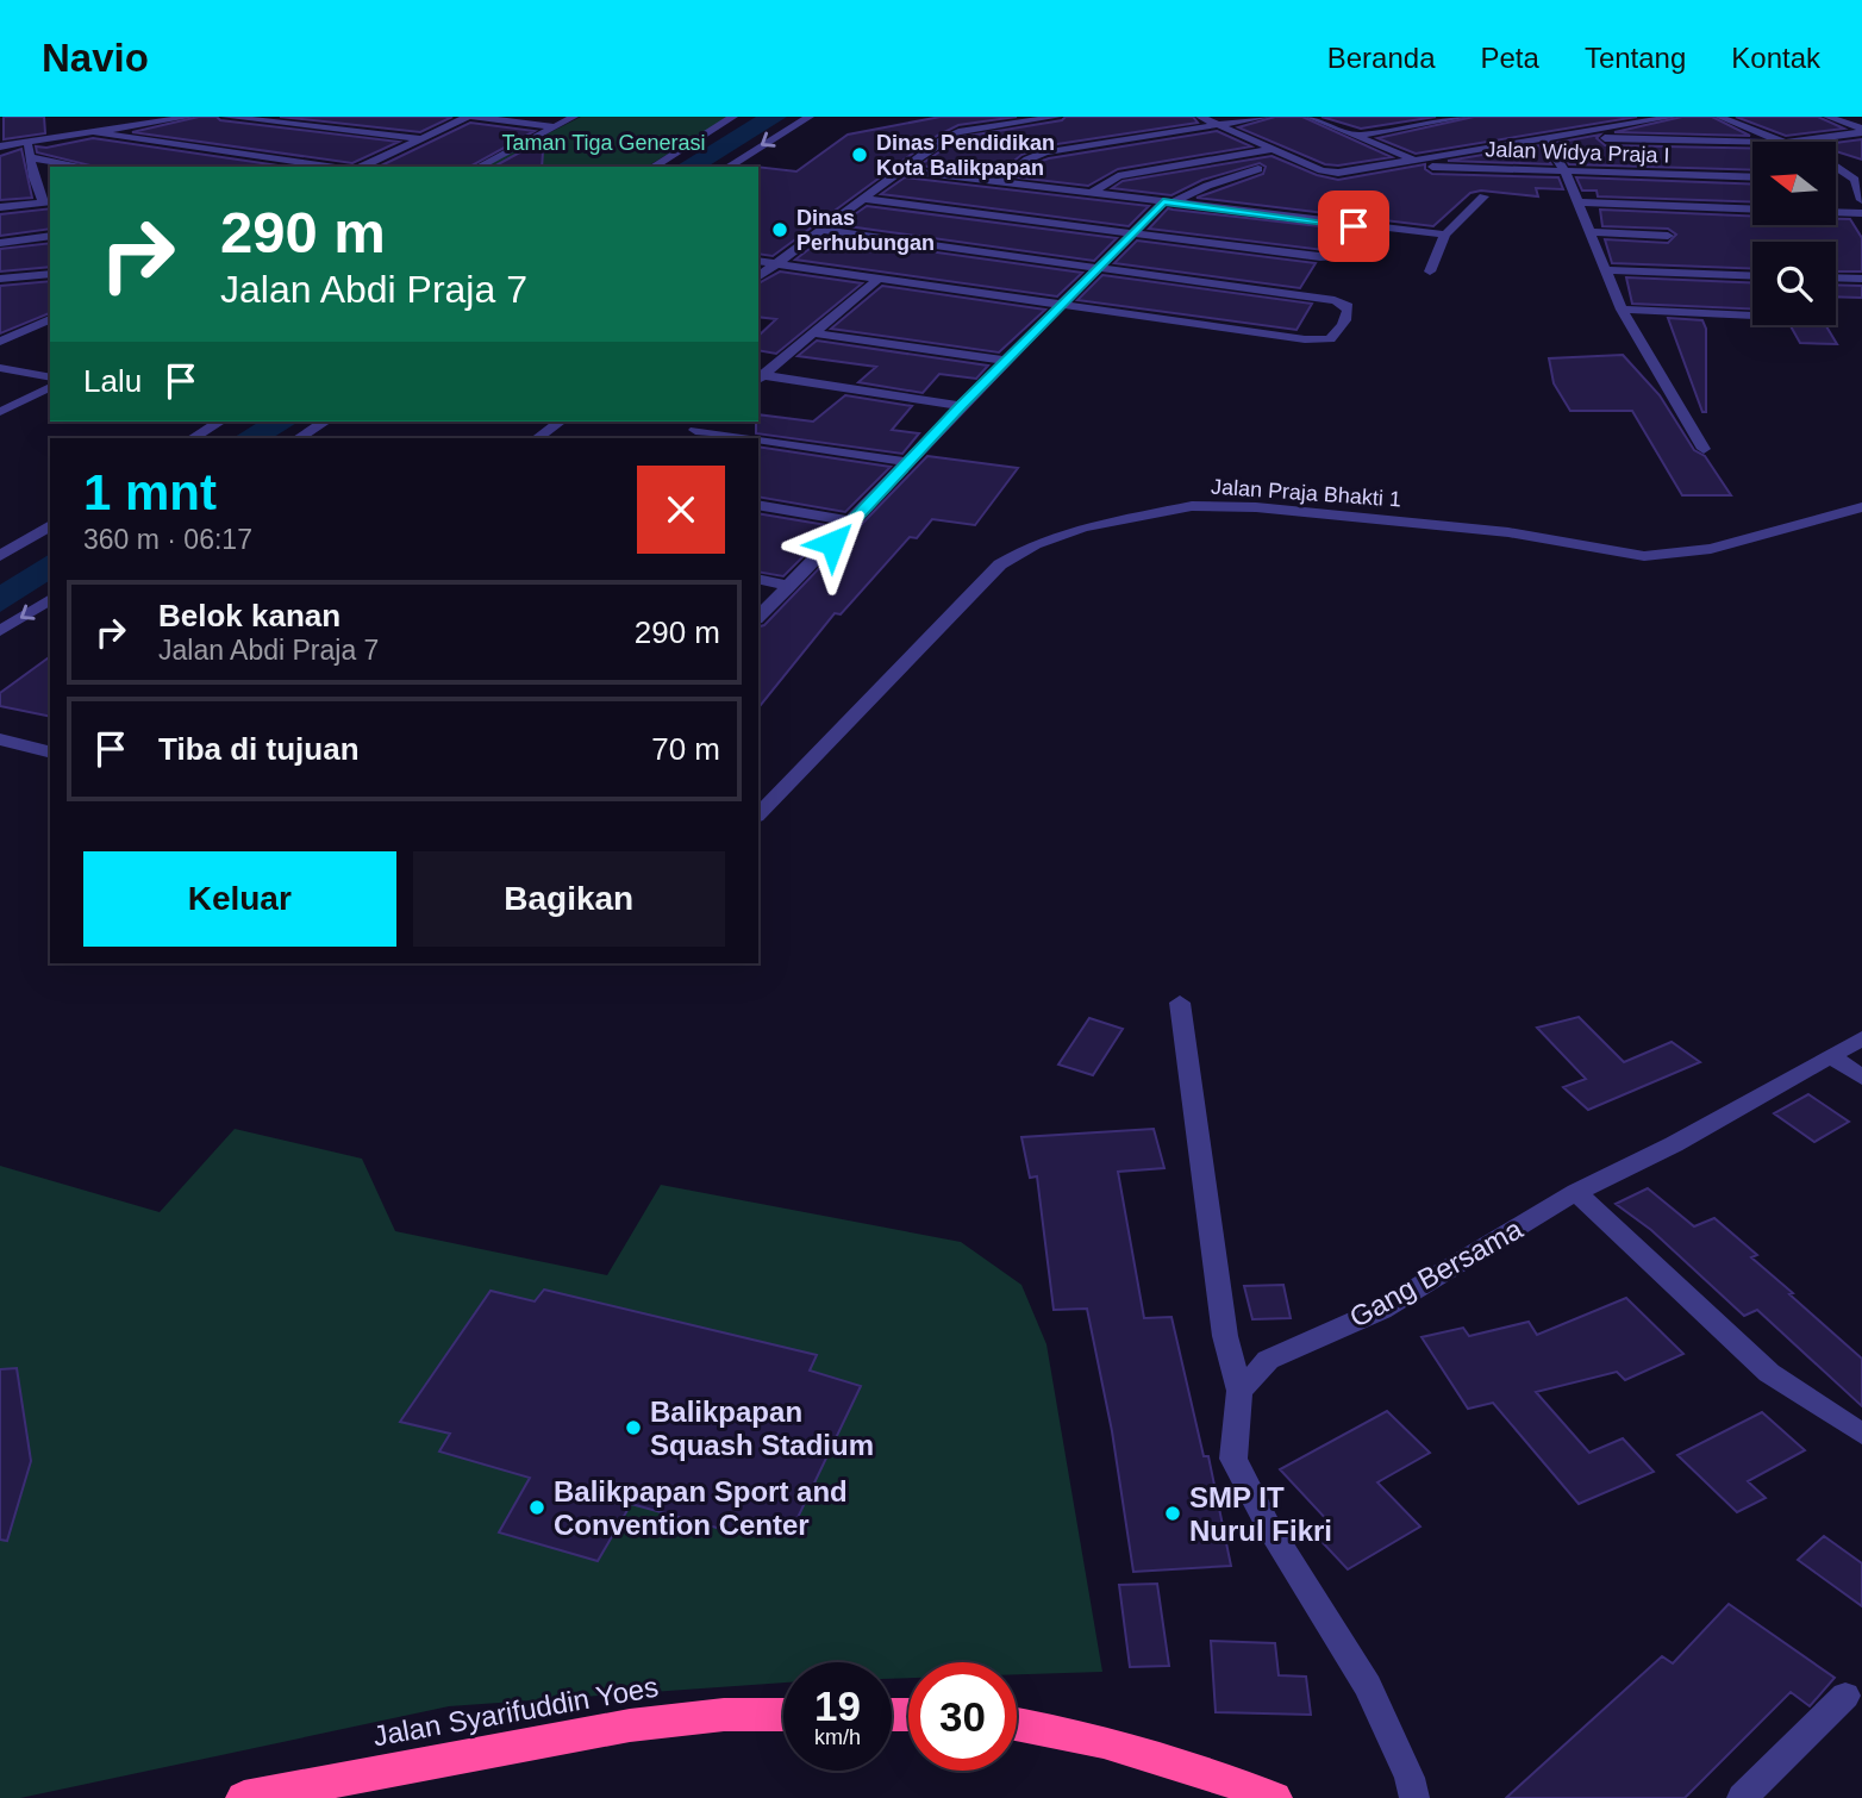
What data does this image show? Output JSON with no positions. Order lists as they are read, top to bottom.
{
  "streets": {
    "highway": ["Jalan Syarifuddin Yoes"],
    "street": ["Jalan Widya Praja I", "Jalan Praja Bhakti 1", "Gang Bersama"]
  },
  "parks": ["Taman Tiga Generasi"],
  "places": [
    "Dinas Pendidikan Kota Balikpapan",
    "Dinas Perhubungan",
    "Balikpapan Squash Stadium",
    "Balikpapan Sport and Convention Center",
    "SMP IT Nurul Fikri"
  ],
  "north": "left",
  "page": {
    "header": "Navio",
    "nav": [
      "Beranda",
      "Peta",
      "Tentang",
      "Kontak"
    ],
    "turn": ["290 m", "Jalan Abdi Praja 7"],
    "then": "Lalu",
    "heading": ["1 mnt", "360 m · 06:17"],
    "list": [
      {
        "name": "Belok kanan",
        "note": "Jalan Abdi Praja 7",
        "value": "290 m"
      },
      {
        "name": "Tiba di tujuan",
        "value": "70 m"
      }
    ],
    "buttons": ["Keluar", "Bagikan"],
    "speed": "19 km/h",
    "limit": "30"
  }
}
